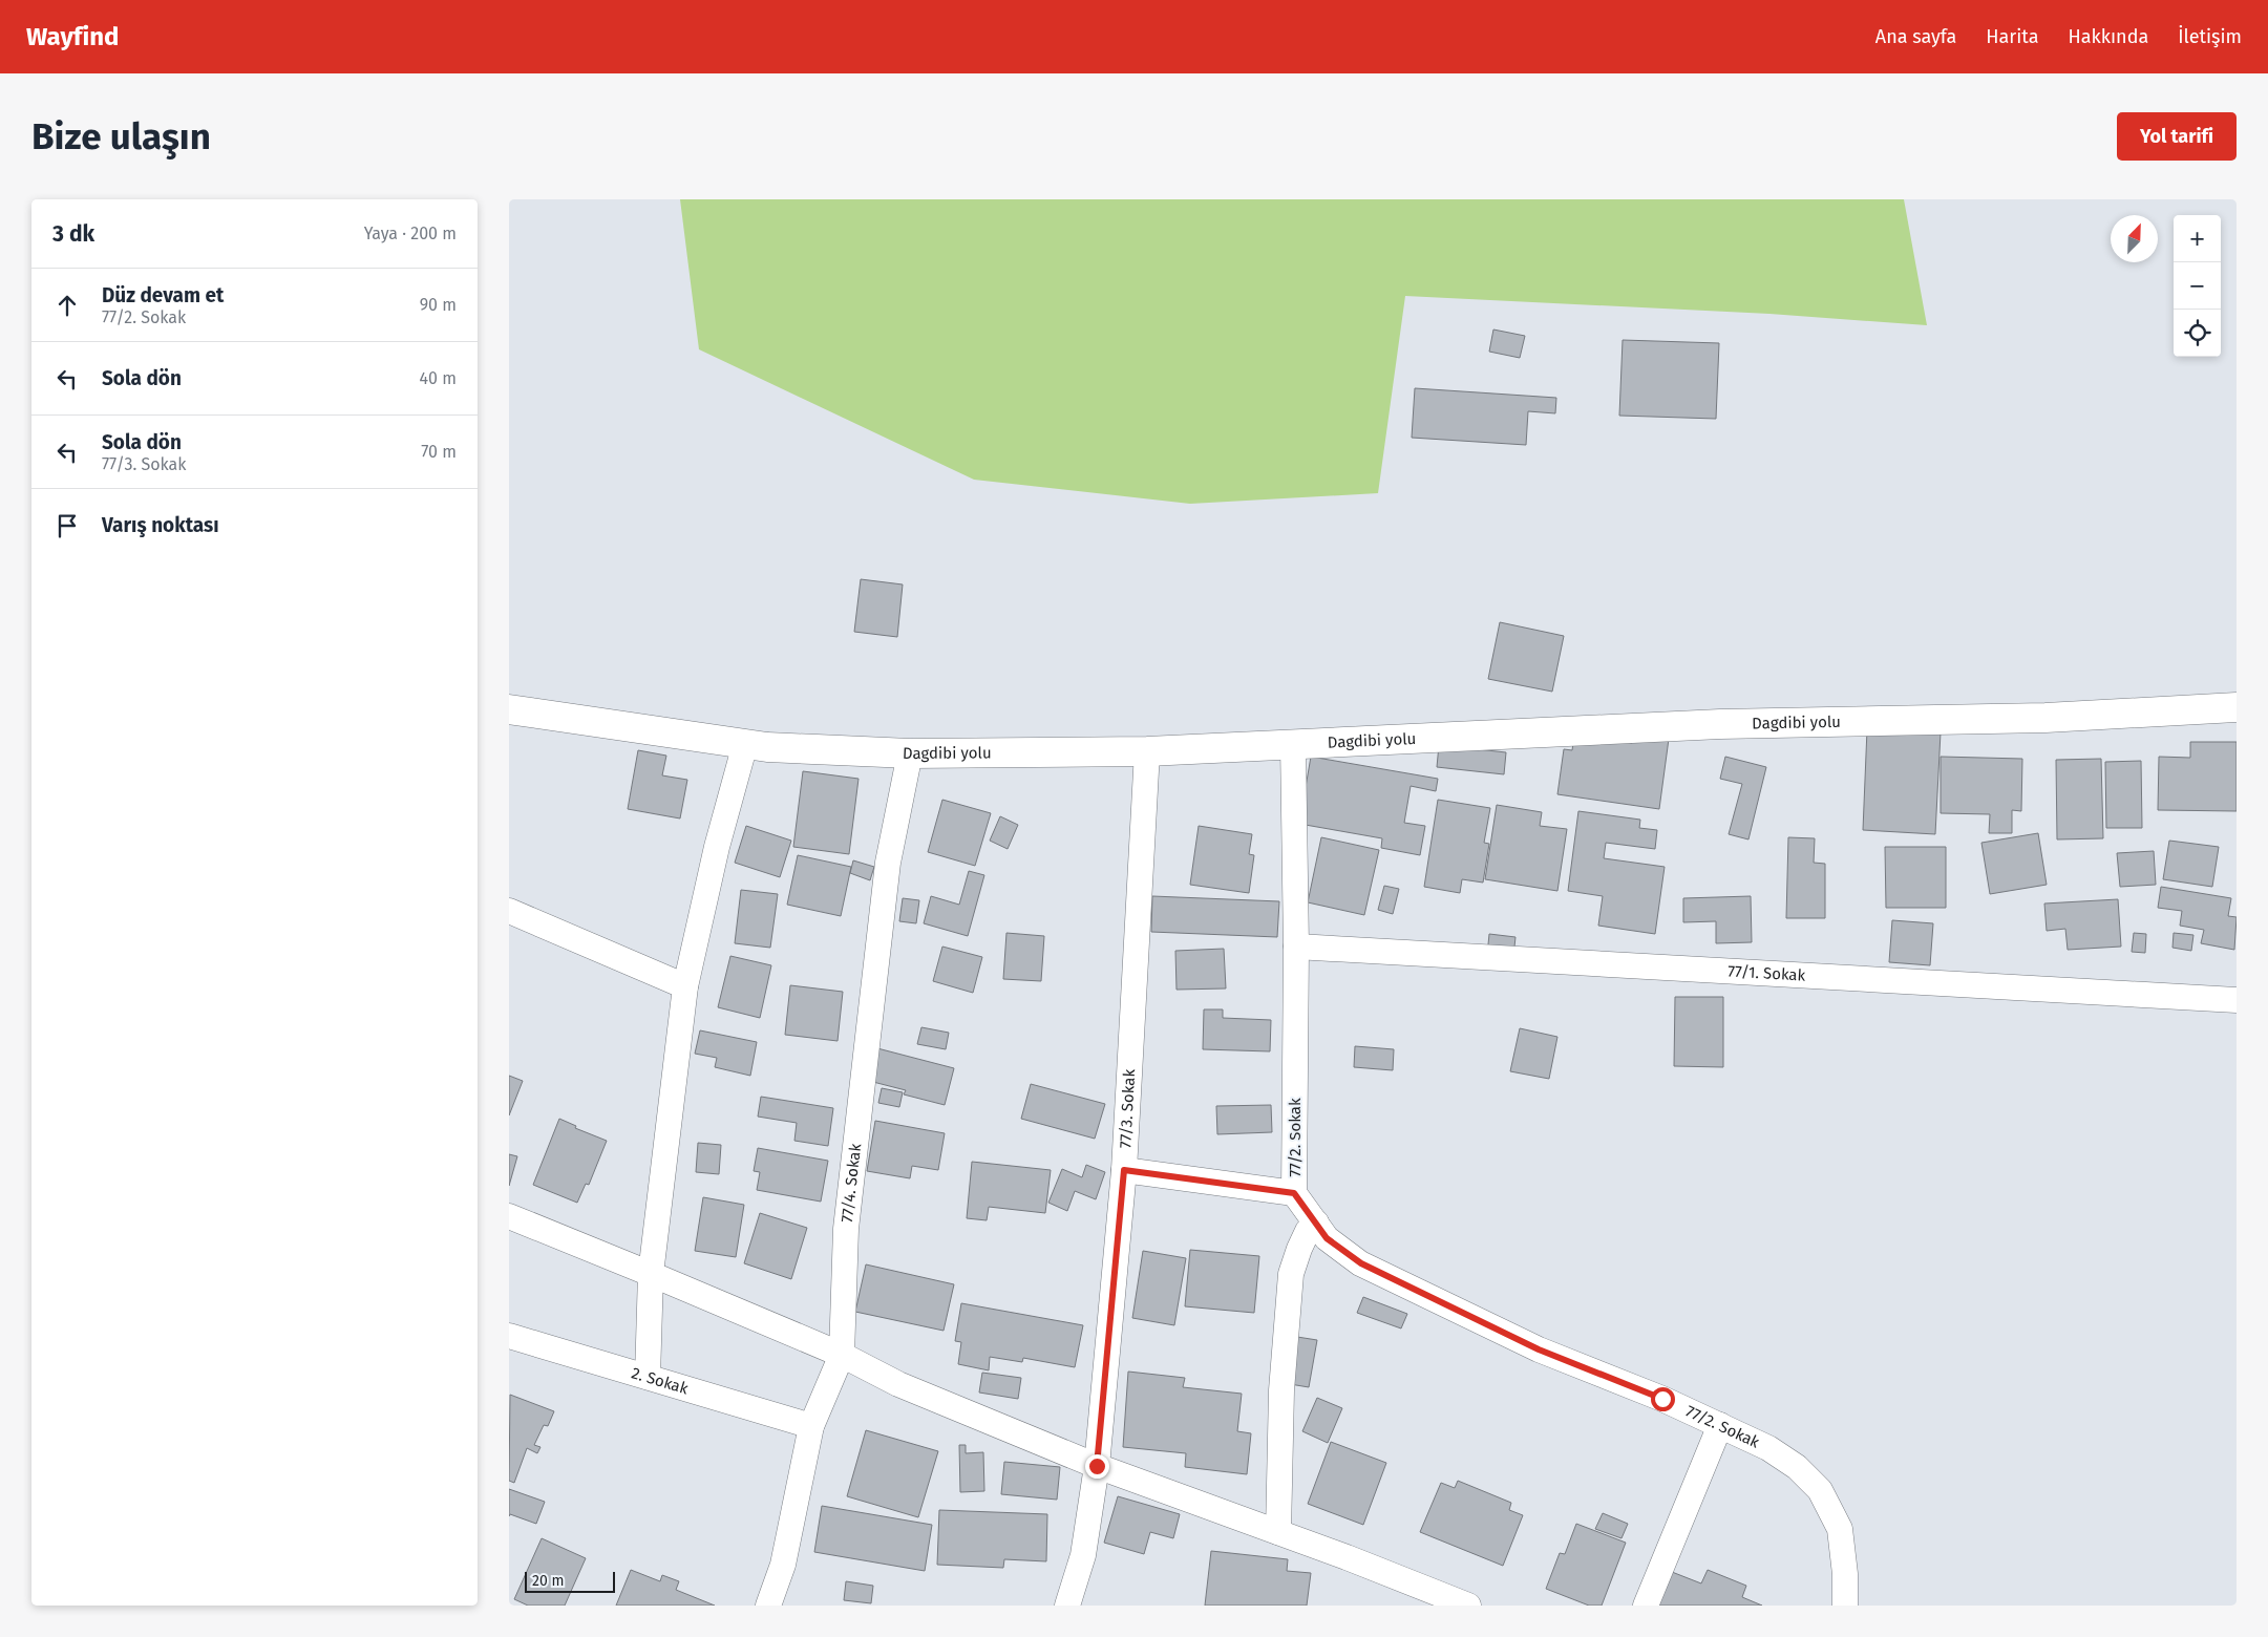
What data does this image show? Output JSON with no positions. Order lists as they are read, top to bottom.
{
  "streets": {
    "street": [
      "Dagdibi yolu",
      "77/1. Sokak",
      "77/3. Sokak",
      "77/2. Sokak",
      "77/4. Sokak",
      "2. Sokak"
    ]
  },
  "crossings": [
    ["Dagdibi yolu", "77/3. Sokak"],
    ["Dagdibi yolu", "77/2. Sokak"],
    ["Dagdibi yolu", "77/4. Sokak"],
    ["77/1. Sokak", "77/2. Sokak"],
    ["77/4. Sokak", "2. Sokak"]
  ],
  "scale_bar": "20 m",
  "north": "top right",
  "page": {
    "header": "Wayfind",
    "nav": [
      "Ana sayfa",
      "Harita",
      "Hakkında",
      "İletişim"
    ],
    "buttons": "Yol tarifi",
    "title": "Bize ulaşın",
    "heading": ["3 dk", "Yaya · 200 m"],
    "map_buttons": ["+", "−"],
    "list": [
      ["Düz devam et", "77/2. Sokak", "90 m"],
      ["Sola dön", "40 m"],
      ["Sola dön", "77/3. Sokak", "70 m"],
      "Varış noktası"
    ],
    "scale": "20 m"
  }
}
